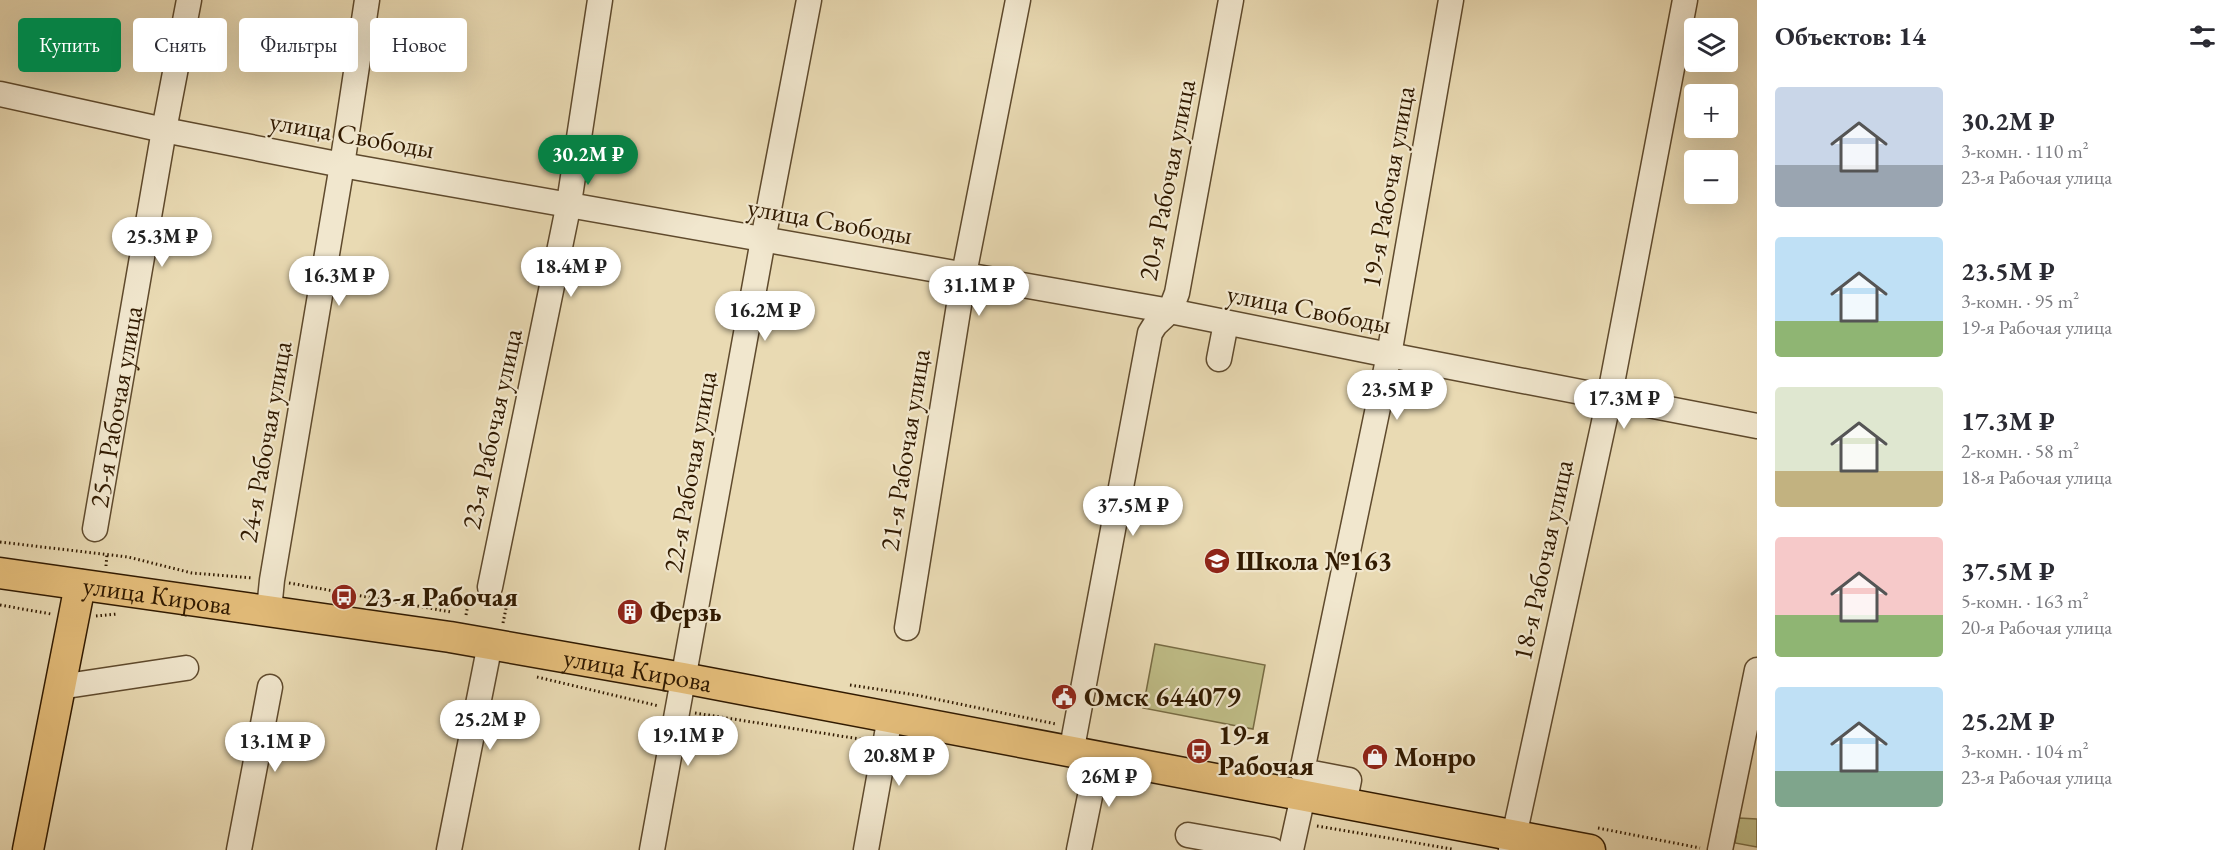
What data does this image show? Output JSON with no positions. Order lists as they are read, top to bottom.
{
  "streets": {
    "main road": ["улица Кирова"],
    "street": [
      "улица Свободы",
      "20-я Рабочая улица",
      "19-я Рабочая улица",
      "25-я Рабочая улица",
      "23-я Рабочая улица",
      "24-я Рабочая улица",
      "21-я Рабочая улица",
      "22-я Рабочая улица",
      "18-я Рабочая улица"
    ]
  },
  "crossings": [
    ["улица Свободы", "20-я Рабочая улица"],
    ["улица Свободы", "19-я Рабочая улица"],
    ["улица Свободы", "25-я Рабочая улица"],
    ["улица Свободы", "23-я Рабочая улица"],
    ["улица Свободы", "24-я Рабочая улица"],
    ["улица Свободы", "21-я Рабочая улица"],
    ["улица Свободы", "22-я Рабочая улица"],
    ["улица Свободы", "18-я Рабочая улица"],
    ["20-я Рабочая улица", "улица Кирова"],
    ["19-я Рабочая улица", "улица Кирова"],
    ["24-я Рабочая улица", "улица Кирова"],
    ["22-я Рабочая улица", "улица Кирова"],
    ["18-я Рабочая улица", "улица Кирова"]
  ],
  "places": {
    "school or university": ["Школа №163"],
    "bus stop": ["23-я Рабочая", "19-я Рабочая"],
    "building": ["Ферзь"],
    "public building": ["Омск 644079"],
    "shop": ["Монро"]
  },
  "page": {
    "heading": "Объектов: 14",
    "map_buttons": ["+", "−"],
    "chip": [
      "Купить",
      "Снять",
      "Фильтры",
      "Новое"
    ],
    "list": [
      {
        "name": "30.2M ₽",
        "note": "3-комн. · 110 m² · 23-я Рабочая улица"
      },
      {
        "name": "23.5M ₽",
        "note": "3-комн. · 95 m² · 19-я Рабочая улица"
      },
      {
        "name": "17.3M ₽",
        "note": "2-комн. · 58 m² · 18-я Рабочая улица"
      },
      {
        "name": "37.5M ₽",
        "note": "5-комн. · 163 m² · 20-я Рабочая улица"
      },
      {
        "name": "25.2M ₽",
        "note": "3-комн. · 104 m² · 23-я Рабочая улица"
      }
    ],
    "price": [
      "30.2M ₽",
      "25.3M ₽",
      "18.4M ₽",
      "16.3M ₽",
      "31.1M ₽",
      "16.2M ₽",
      "23.5M ₽",
      "17.3M ₽",
      "37.5M ₽",
      "25.2M ₽",
      "19.1M ₽",
      "13.1M ₽",
      "20.8M ₽",
      "26M ₽"
    ]
  }
}
